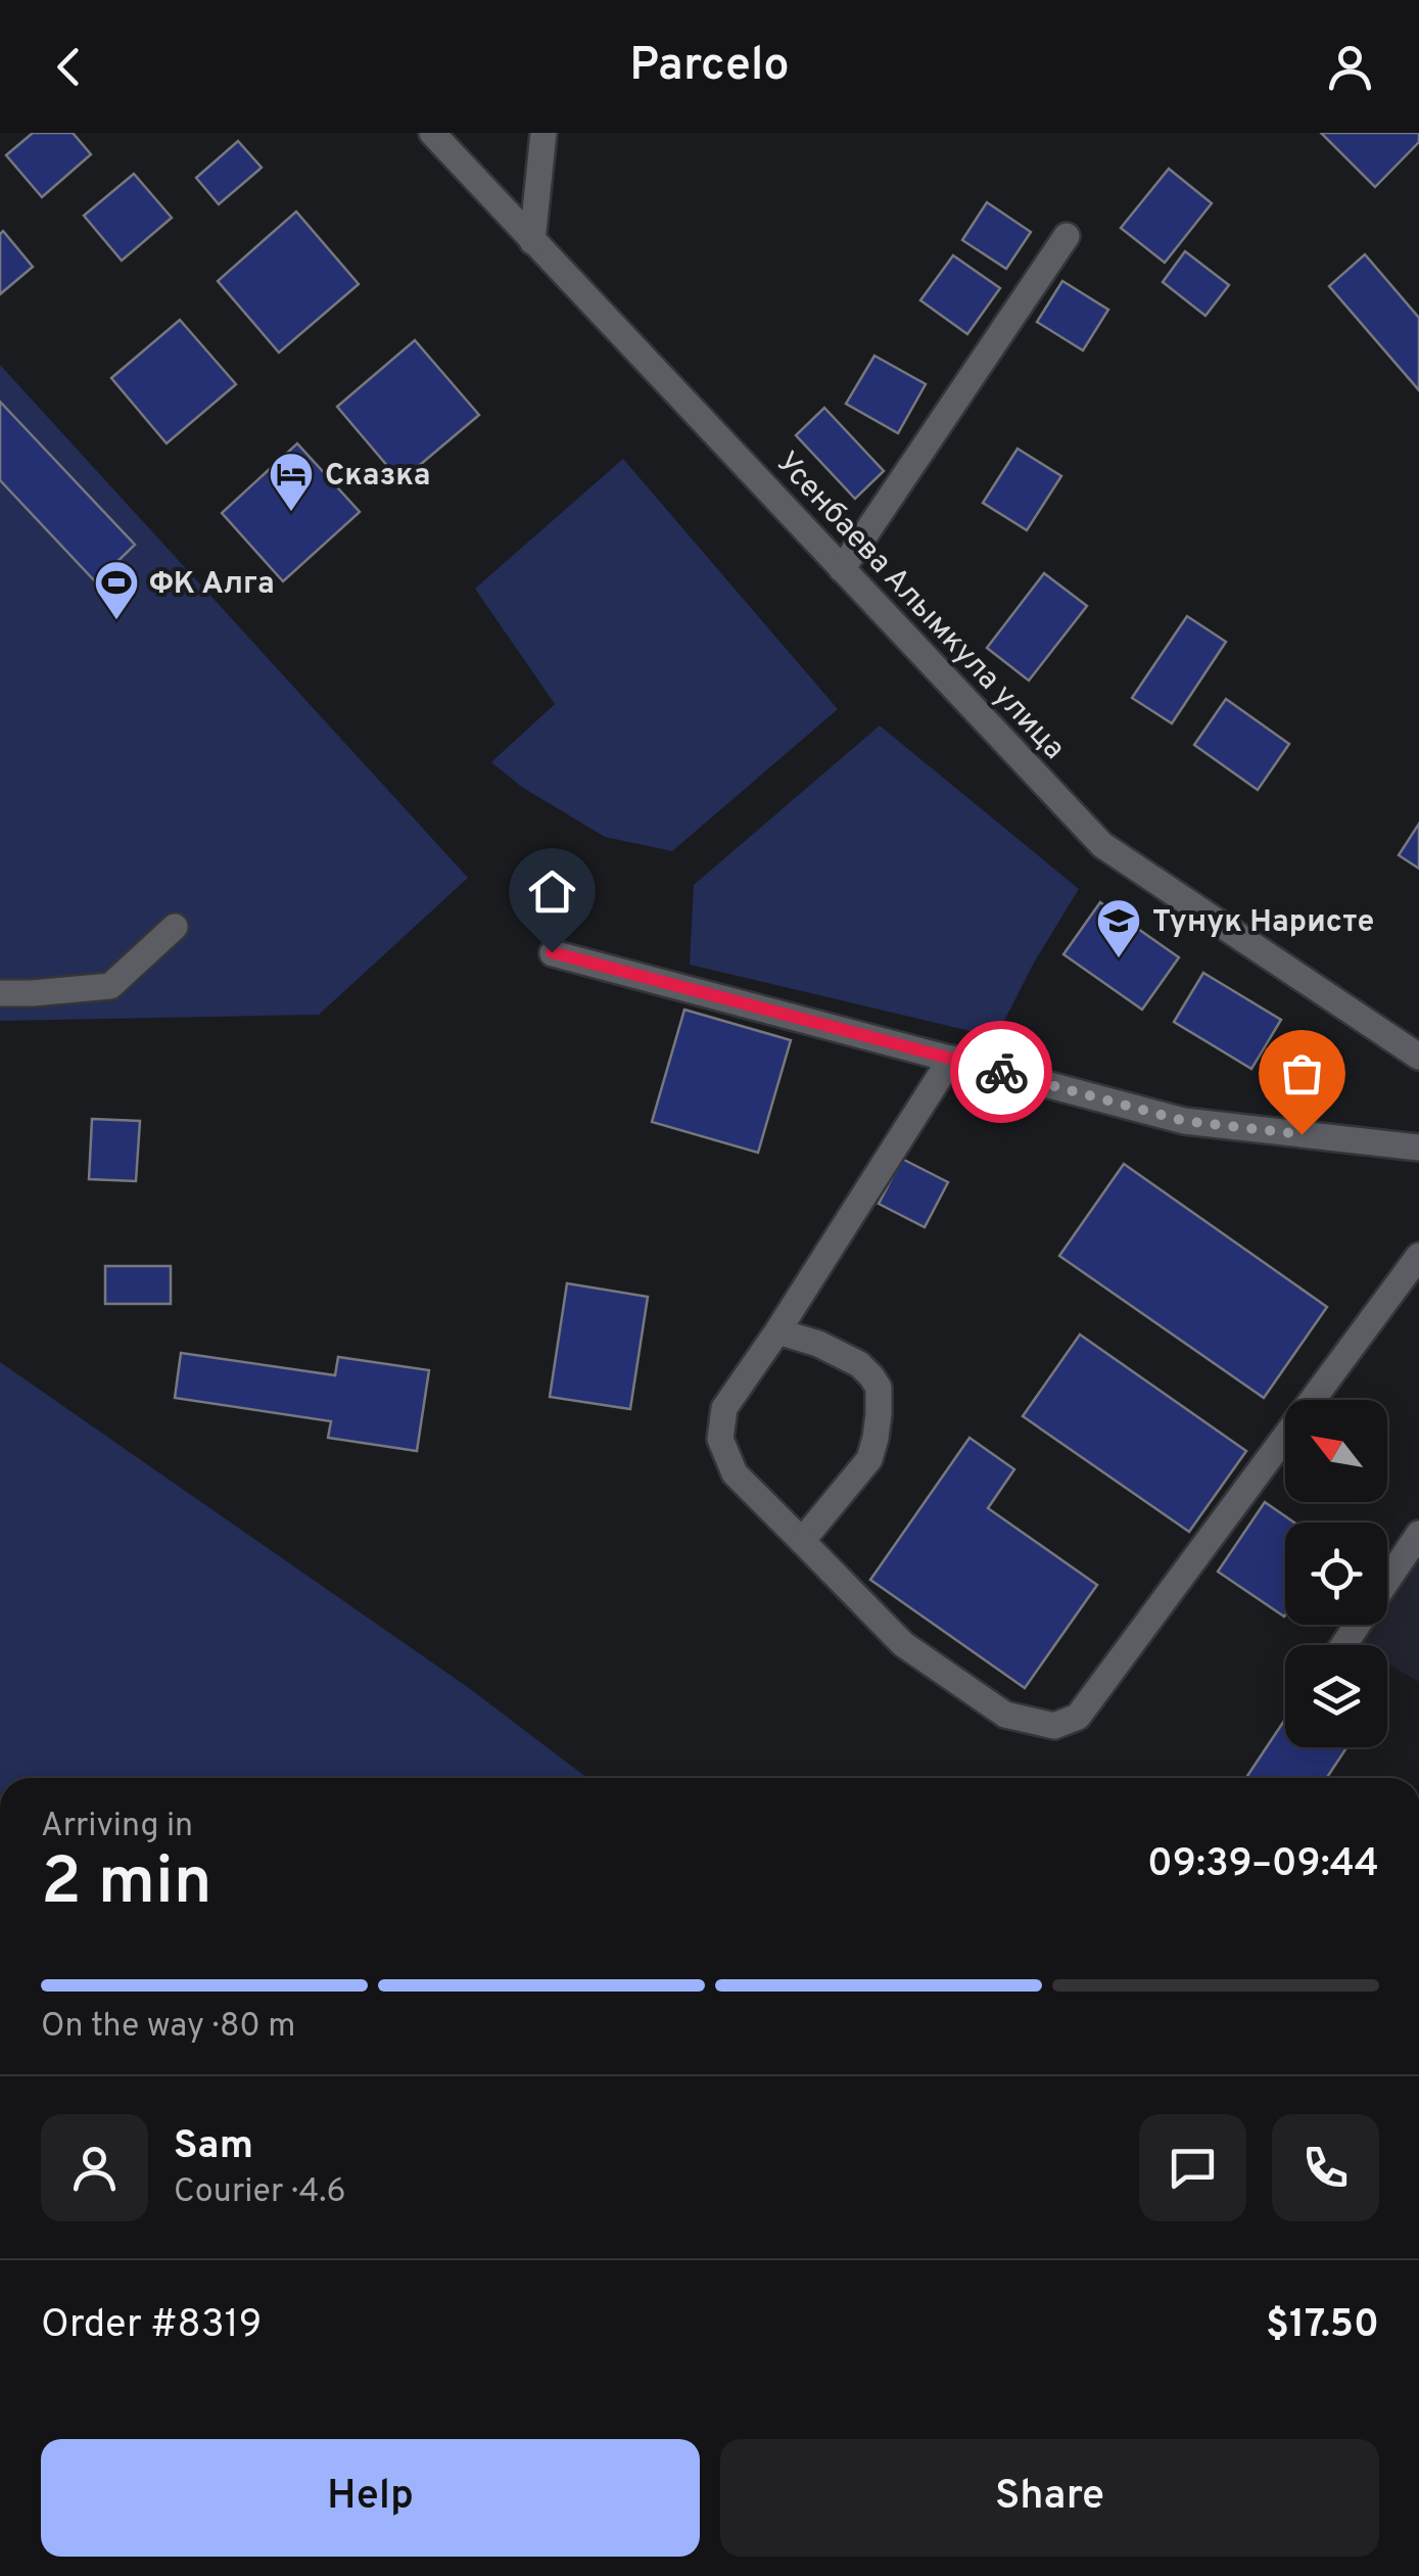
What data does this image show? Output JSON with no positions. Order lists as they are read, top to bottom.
{
  "streets": {
    "street": ["Усенбаева Алымкула улица"]
  },
  "places": {
    "hotel": ["Сказка"],
    "sports": ["ФК Алга"],
    "school or university": ["Тунук Наристе"]
  },
  "north": "top left",
  "page": {
    "header": "Parcelo",
    "heading": ["2 min", "Arriving in", "09:39–09:44"],
    "panel": [
      "Sam",
      "Courier · 4.6",
      "Order #8319",
      "$17.50"
    ],
    "bar": "On the way · 80 m",
    "buttons": ["Help", "Share"]
  }
}
